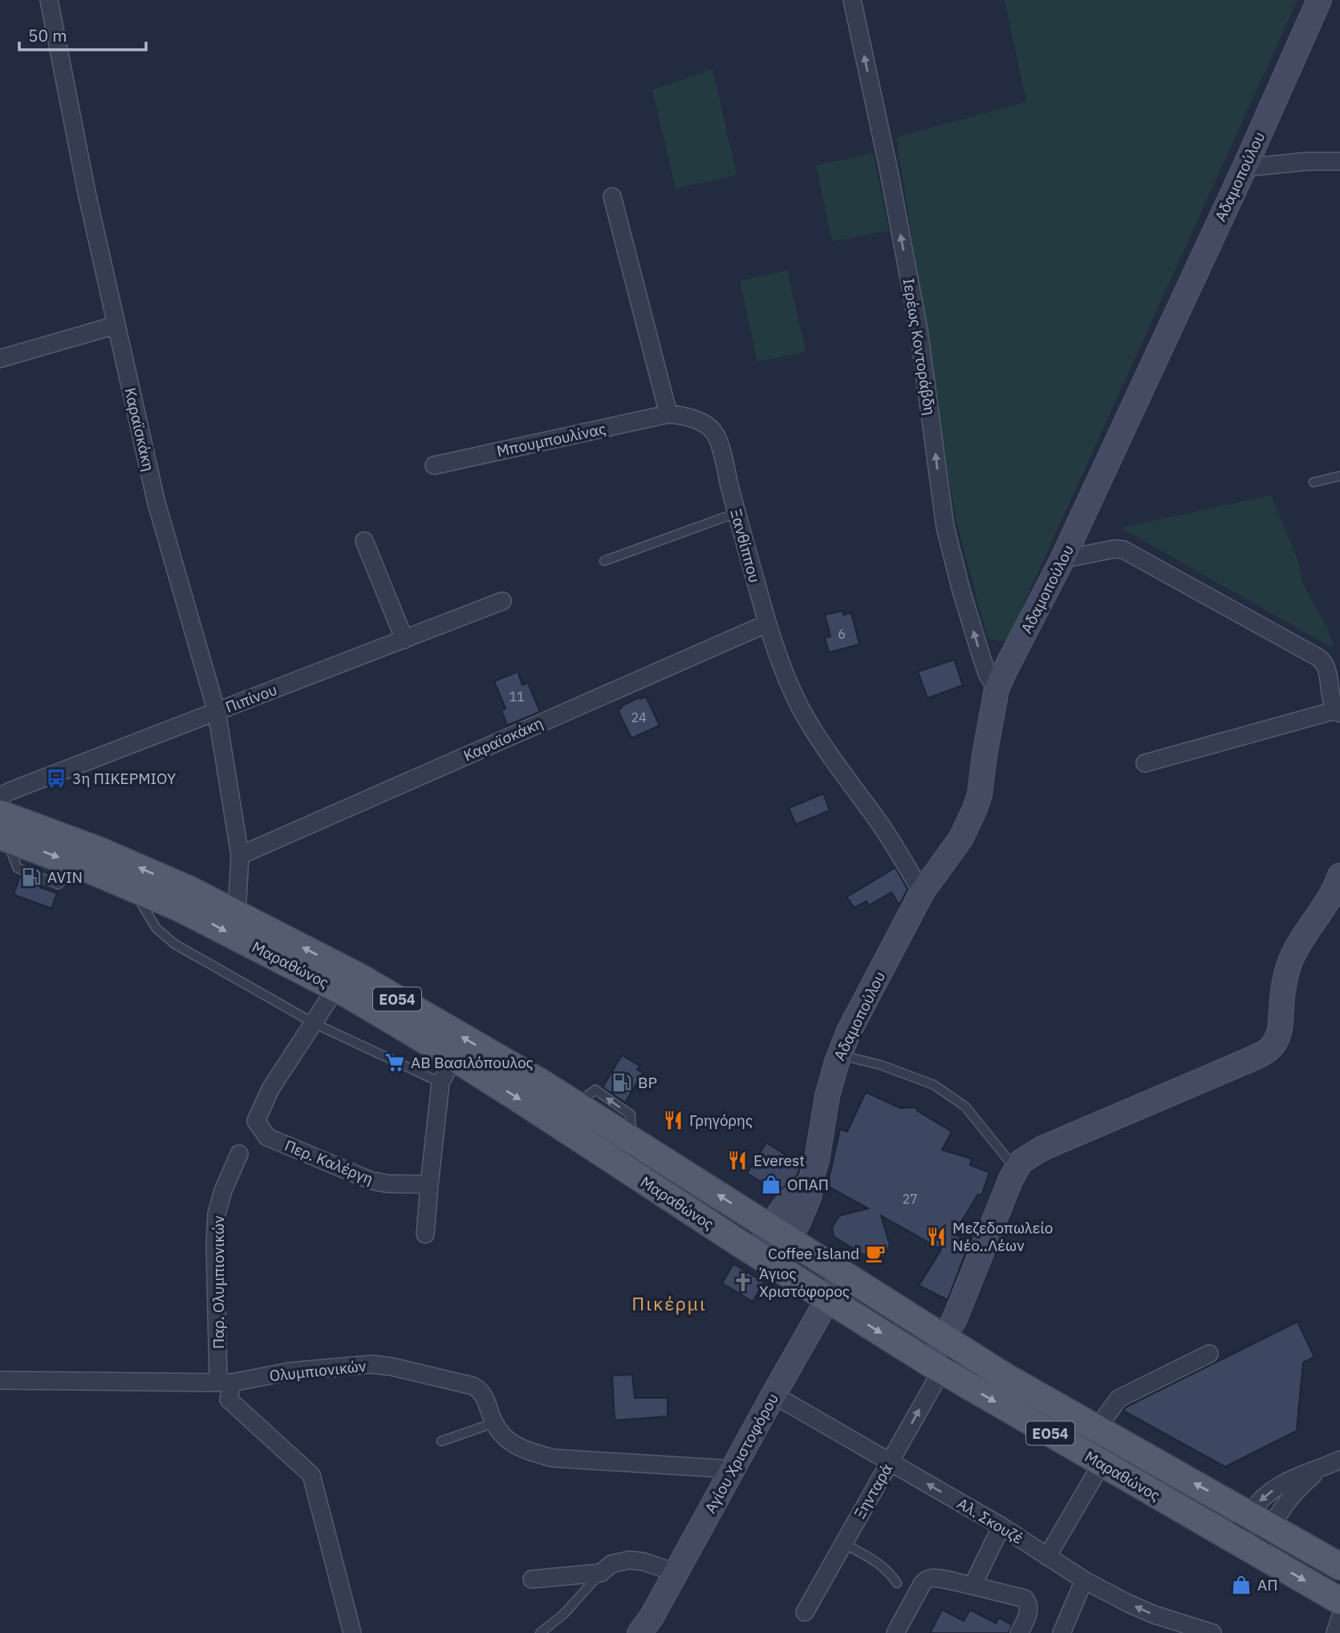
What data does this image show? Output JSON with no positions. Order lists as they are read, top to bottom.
{
  "streets": {
    "main road": ["Μαραθώνος", "ΕΟ54"],
    "street": [
      "Αδαμοπούλου",
      "Ιερέως Κοντοράβδη",
      "Καραϊσκάκη",
      "Μπουμπουλίνας",
      "Ξανθίππου",
      "Πιπίνου",
      "Περ. Καλέργη",
      "Παρ. Ολυμπιονικών",
      "Ολυμπιονικών",
      "Αγίου Χριστοφόρου",
      "Ξηνταρά",
      "Αλ. Σκουζέ"
    ]
  },
  "crossings": [
    ["Αδαμοπούλου", "Ιερέως Κοντοράβδη"],
    ["Αδαμοπούλου", "Ξανθίππου"],
    ["Αδαμοπούλου", "Μαραθώνος"],
    ["Καραϊσκάκη", "Ξανθίππου"],
    ["Καραϊσκάκη", "Πιπίνου"],
    ["Καραϊσκάκη", "Μαραθώνος"],
    ["Μπουμπουλίνας", "Ξανθίππου"],
    ["Μαραθώνος", "Αγίου Χριστοφόρου"],
    ["Μαραθώνος", "Ξηνταρά"],
    ["Παρ. Ολυμπιονικών", "Ολυμπιονικών"],
    ["Ολυμπιονικών", "Αγίου Χριστοφόρου"],
    ["Αγίου Χριστοφόρου", "Αλ. Σκουζέ"],
    ["Ξηνταρά", "Αλ. Σκουζέ"]
  ],
  "one_way": ["Ιερέως Κοντοράβδη", "Ξηνταρά", "Αλ. Σκουζέ"],
  "districts": ["Πικέρμι"],
  "places": {
    "bus stop": ["3η ΠΙΚΕΡΜΙΟΥ"],
    "fuel station": ["AVIN", "BP"],
    "supermarket": ["ΑΒ Βασιλόπουλος"],
    "restaurant": ["Γρηγόρης", "Everest", "Μεζεδοπωλείο Νέο..Λέων"],
    "shop": ["ΟΠΑΠ", "ΑΠ"],
    "cafe": ["Coffee Island"],
    "church": ["Άγιος Χριστόφορος"]
  },
  "house_numbers": [
    "6",
    "11",
    "24",
    "27"
  ],
  "scale_bar": "50 m"
}
